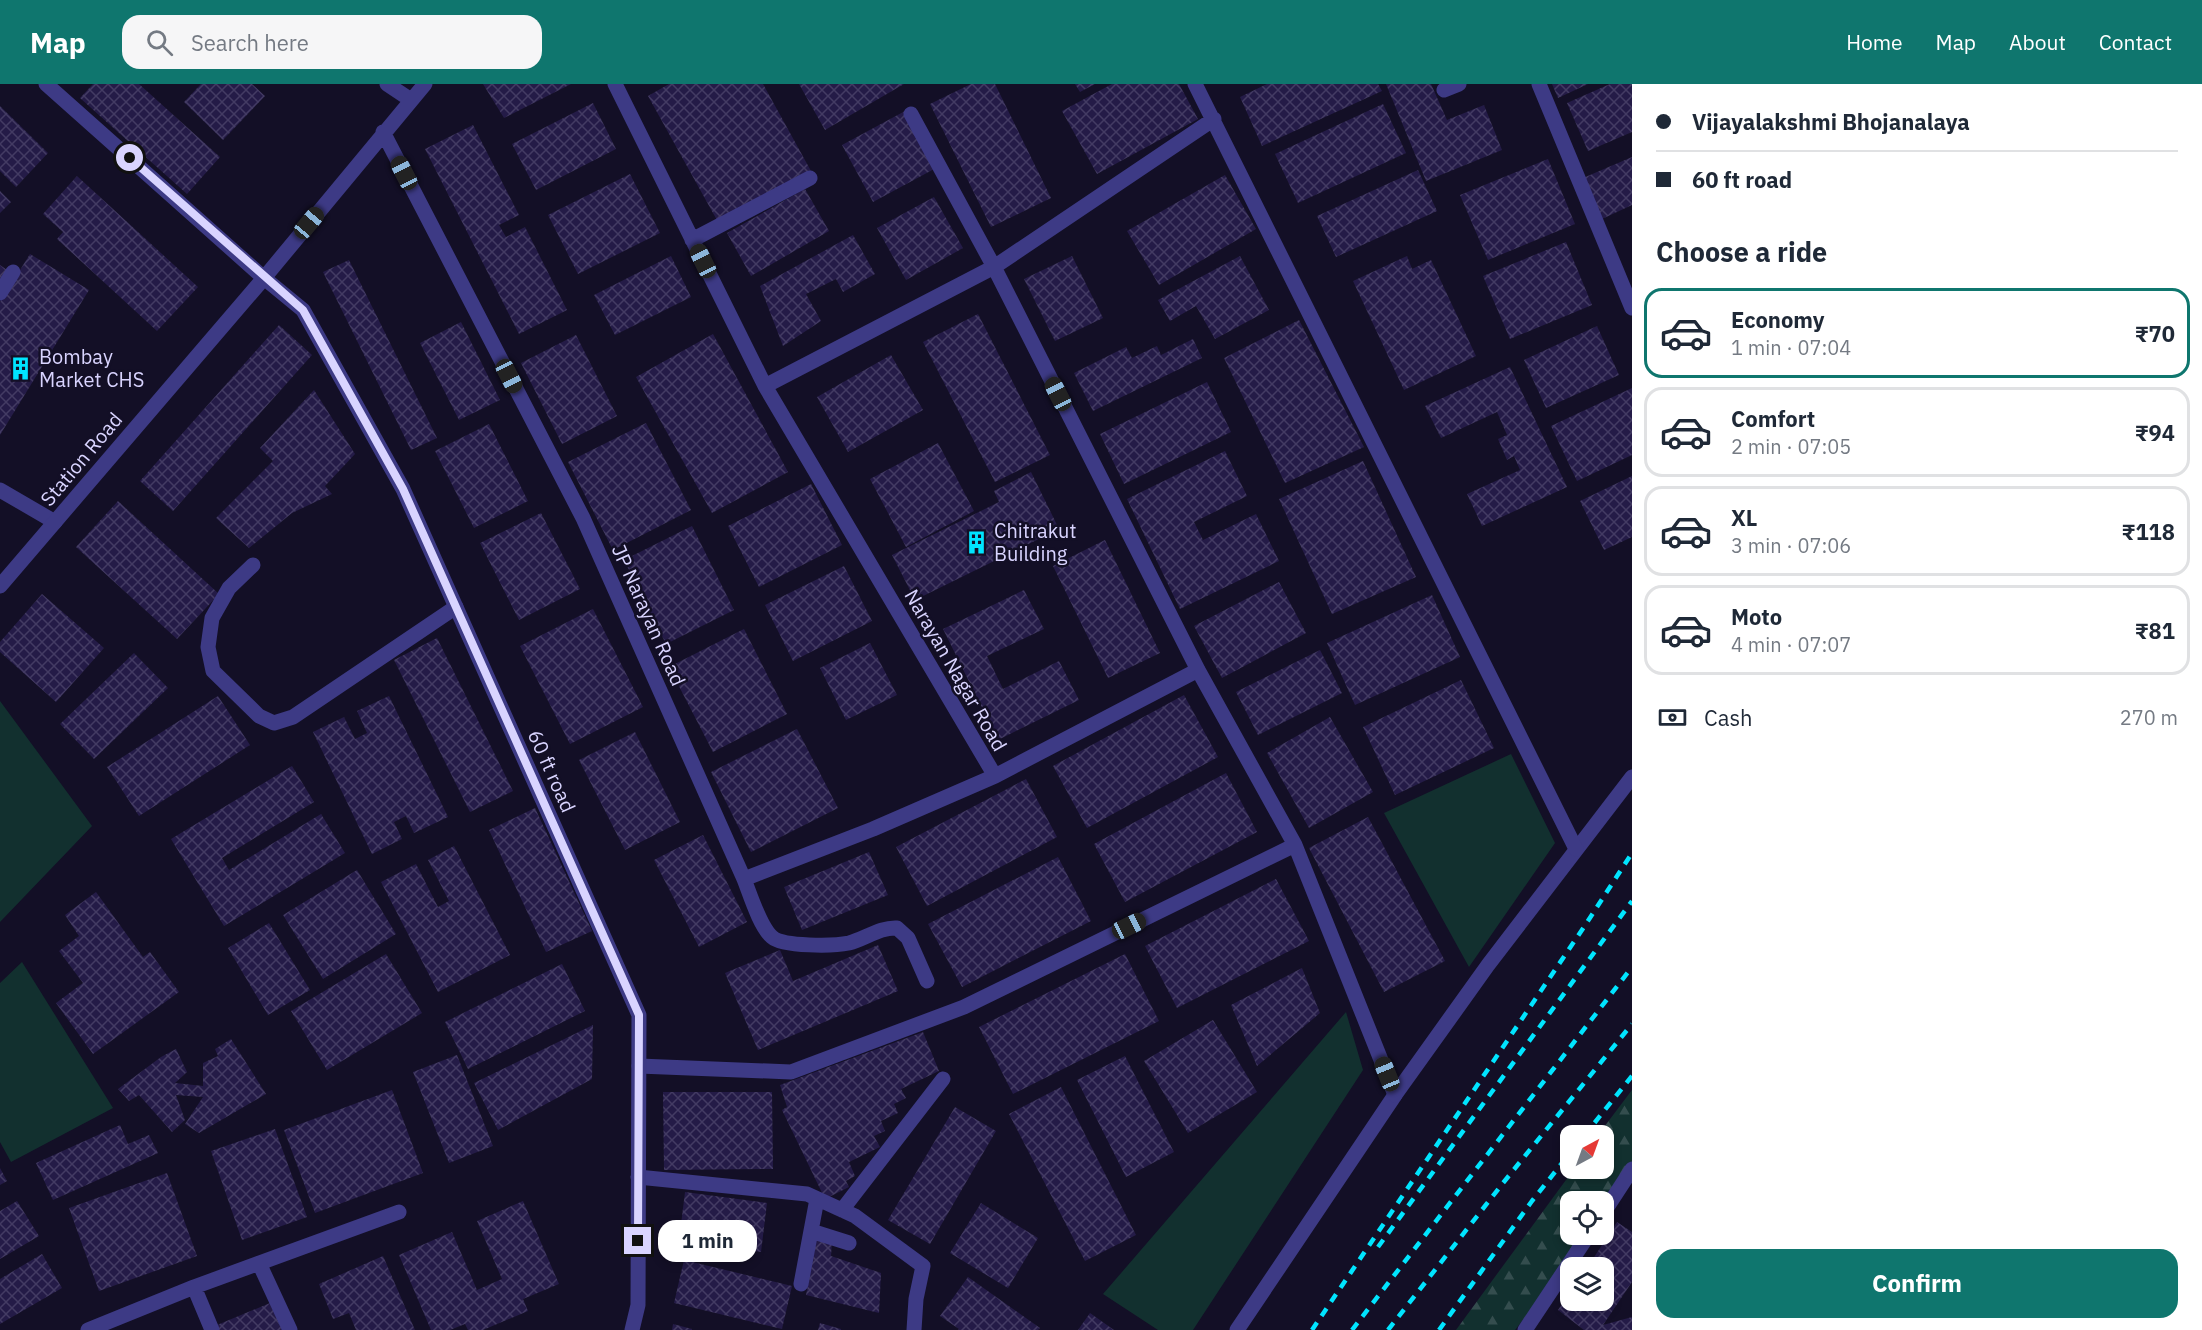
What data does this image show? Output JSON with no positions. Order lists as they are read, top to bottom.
{
  "streets": {
    "street": [
      "Station Road",
      "JP Narayan Road",
      "Narayan Nagar Road",
      "60 ft road"
    ]
  },
  "crossings": [
    ["Station Road", "JP Narayan Road"],
    ["Station Road", "60 ft road"]
  ],
  "places": {
    "building": ["Bombay Market CHS", "Chitrakut Building"]
  },
  "north": "top right",
  "page": {
    "header": "Map",
    "search": "Search here",
    "nav": [
      "Home",
      "Map",
      "About",
      "Contact"
    ],
    "banner": ["Vijayalakshmi Bhojanalaya", "60 ft road"],
    "heading": "Choose a ride",
    "list": [
      {
        "name": "Economy",
        "note": "1 min · 07:04",
        "value": "₹70"
      },
      {
        "name": "Comfort",
        "note": "2 min · 07:05",
        "value": "₹94"
      },
      {
        "name": "XL",
        "note": "3 min · 07:06",
        "value": "₹118"
      },
      {
        "name": "Moto",
        "note": "4 min · 07:07",
        "value": "₹81"
      }
    ],
    "pay": ["Cash", "270 m"],
    "bubble": "1 min",
    "buttons": "Confirm"
  }
}
